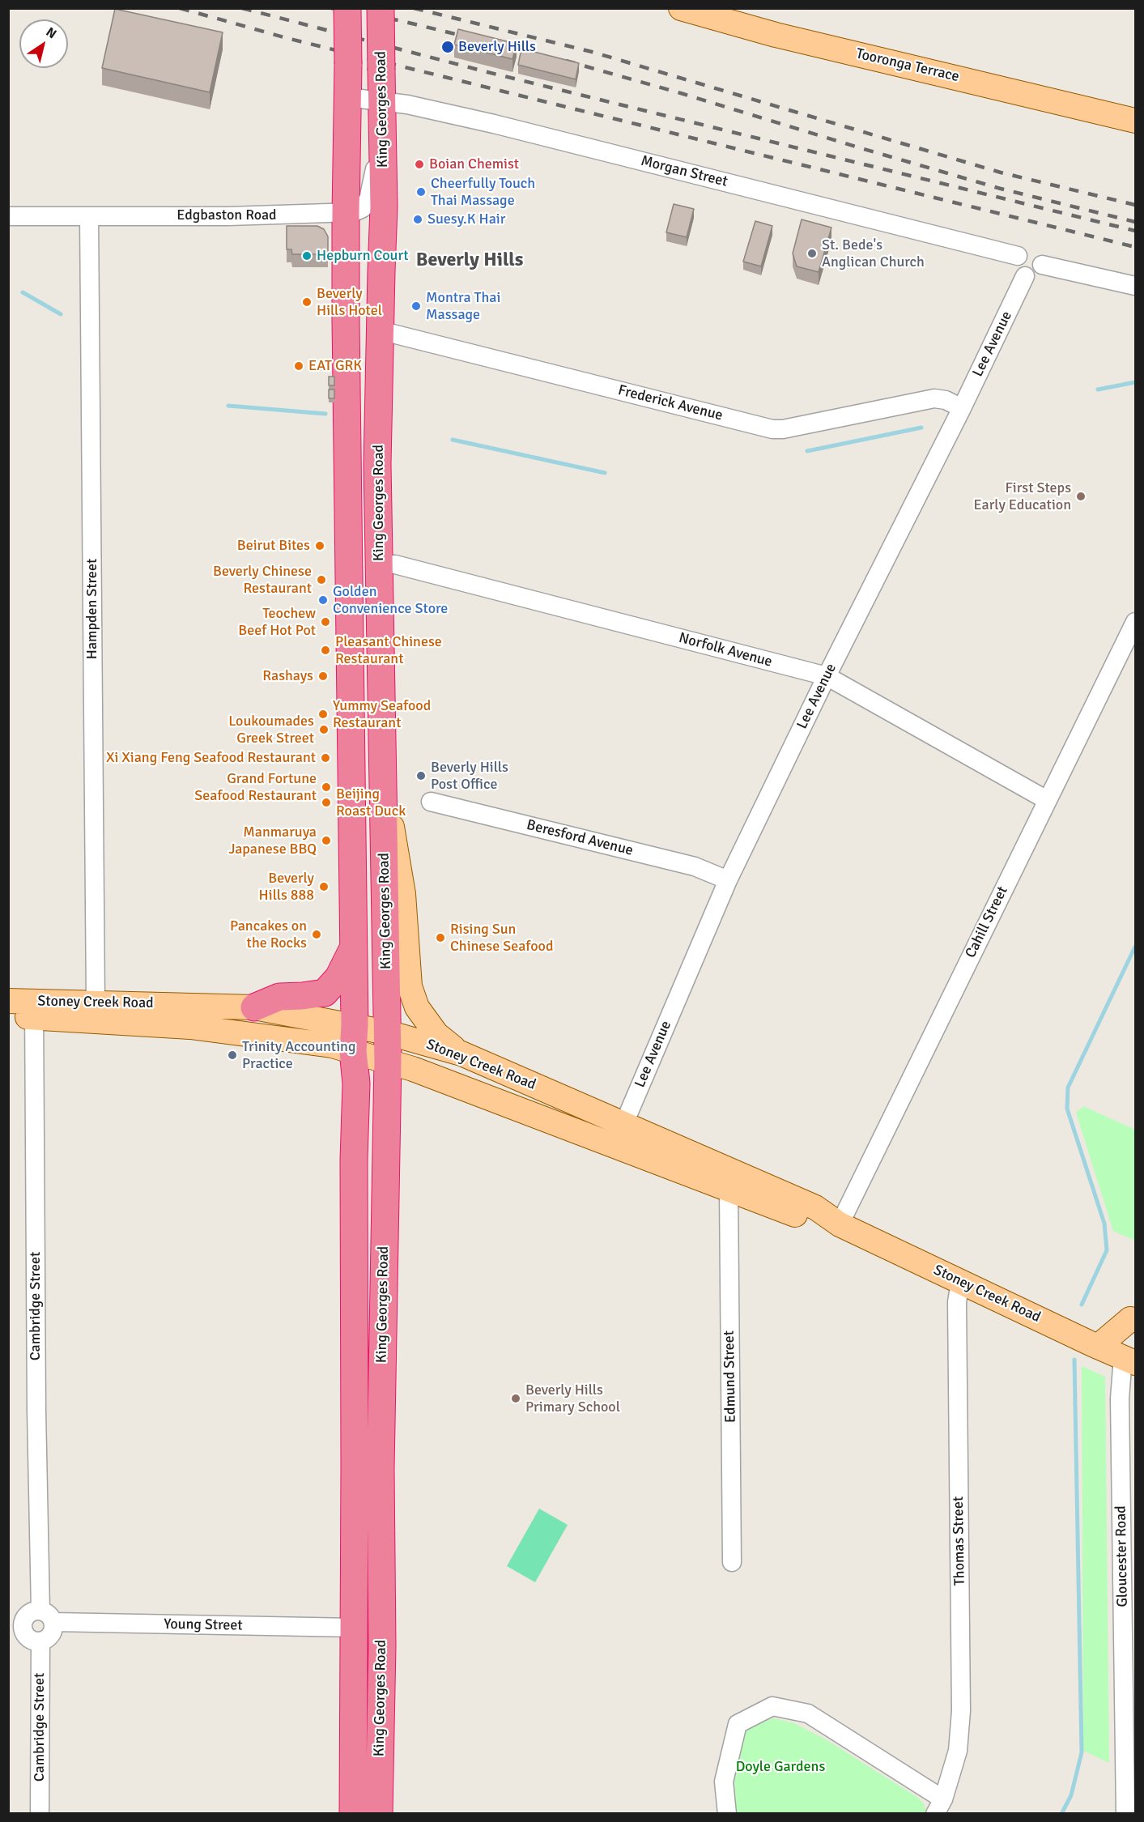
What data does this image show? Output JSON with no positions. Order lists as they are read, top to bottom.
{
  "streets": {
    "highway": ["King Georges Road"],
    "main road": ["Tooronga Terrace", "Stoney Creek Road"],
    "street": [
      "Morgan Street",
      "Edgbaston Road",
      "Lee Avenue",
      "Frederick Avenue",
      "Hampden Street",
      "Norfolk Avenue",
      "Beresford Avenue",
      "Cahill Street",
      "Cambridge Street",
      "Edmund Street",
      "Thomas Street",
      "Gloucester Road",
      "Young Street"
    ]
  },
  "crossings": [
    ["King Georges Road", "Morgan Street"],
    ["King Georges Road", "Edgbaston Road"],
    ["King Georges Road", "Frederick Avenue"],
    ["King Georges Road", "Norfolk Avenue"],
    ["King Georges Road", "Stoney Creek Road"],
    ["King Georges Road", "Young Street"],
    ["Morgan Street", "Lee Avenue"],
    ["Edgbaston Road", "Hampden Street"],
    ["Lee Avenue", "Frederick Avenue"],
    ["Lee Avenue", "Norfolk Avenue"],
    ["Lee Avenue", "Beresford Avenue"],
    ["Lee Avenue", "Stoney Creek Road"],
    ["Hampden Street", "Stoney Creek Road"],
    ["Norfolk Avenue", "Cahill Street"],
    ["Cahill Street", "Stoney Creek Road"],
    ["Stoney Creek Road", "Cambridge Street"],
    ["Stoney Creek Road", "Edmund Street"],
    ["Stoney Creek Road", "Thomas Street"],
    ["Stoney Creek Road", "Gloucester Road"],
    ["Cambridge Street", "Young Street"]
  ],
  "districts": ["Beverly Hills"],
  "parks": ["Doyle Gardens"],
  "places": [
    "Beverly Hills",
    "Boian Chemist",
    "Cheerfully Touch Thai Massage",
    "Suesy.K Hair",
    "St. Bede's Anglican Church",
    "Hepburn Court",
    "Beverly Hills Hotel",
    "Montra Thai Massage",
    "EAT GRK",
    "First Steps Early Education",
    "Beirut Bites",
    "Beverly Chinese Restaurant",
    "Golden Convenience Store",
    "Teochew Beef Hot Pot",
    "Pleasant Chinese Restaurant",
    "Rashays",
    "Yummy Seafood Restaurant",
    "Loukoumades Greek Street",
    "Xi Xiang Feng Seafood Restaurant",
    "Beverly Hills Post Office",
    "Grand Fortune Seafood Restaurant",
    "Beijing Roast Duck",
    "Manmaruya Japanese BBQ",
    "Beverly Hills 888",
    "Pancakes on the Rocks",
    "Rising Sun Chinese Seafood",
    "Trinity Accounting Practice",
    "Beverly Hills Primary School"
  ],
  "north": "top right"
}
